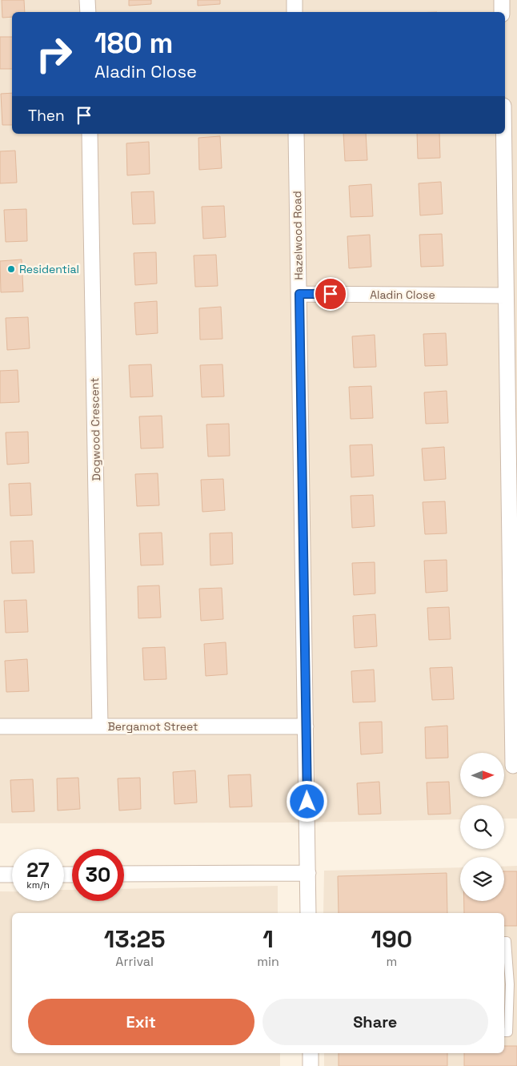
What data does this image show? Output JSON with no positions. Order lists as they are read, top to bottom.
{
  "streets": {
    "street": [
      "Hazelwood Road",
      "Aladin Close",
      "Dogwood Crescent",
      "Bergamot Street"
    ]
  },
  "crossings": [
    ["Hazelwood Road", "Aladin Close"],
    ["Hazelwood Road", "Bergamot Street"],
    ["Dogwood Crescent", "Bergamot Street"]
  ],
  "places": ["Residential"],
  "north": "right",
  "page": {
    "turn": ["180 m", "Aladin Close"],
    "then": "Then",
    "speed": "27 km/h",
    "limit": "30",
    "eta": [
      "13:25",
      "Arrival",
      "1",
      "min",
      "190",
      "m"
    ],
    "buttons": ["Exit", "Share"]
  }
}
